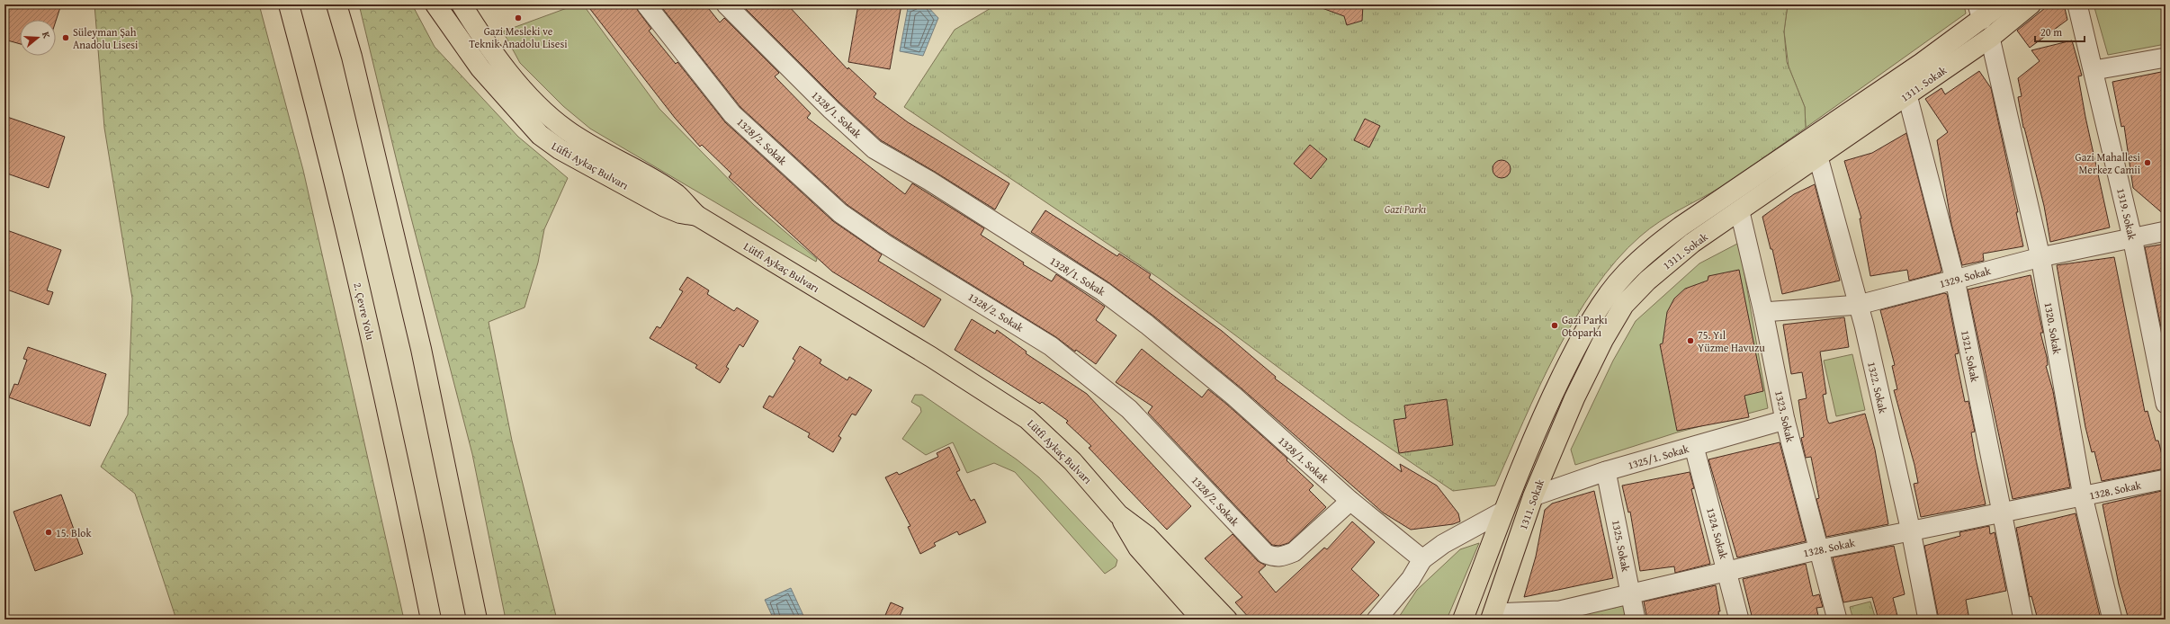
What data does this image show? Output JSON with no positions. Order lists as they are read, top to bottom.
{
  "streets": {
    "main road": [
      "1311. Sokak",
      "Lüfti Aykaç Bulvarı",
      "Lütfi Aykaç Bulvarı",
      "2. Çevre Yolu"
    ],
    "street": [
      "1328/1. Sokak",
      "1328/2. Sokak",
      "1319. Sokak",
      "1329. Sokak",
      "1320. Sokak",
      "1321. Sokak",
      "1322. Sokak",
      "1323. Sokak",
      "1325/1. Sokak",
      "1328. Sokak",
      "1324. Sokak",
      "1325. Sokak"
    ]
  },
  "crossings": [
    ["1311. Sokak", "1320. Sokak"],
    ["1311. Sokak", "1321. Sokak"],
    ["1311. Sokak", "1322. Sokak"],
    ["1311. Sokak", "1323. Sokak"],
    ["1311. Sokak", "1325/1. Sokak"],
    ["1311. Sokak", "1328. Sokak"],
    ["1328/1. Sokak", "1328/2. Sokak"],
    ["Lüfti Aykaç Bulvarı", "Lütfi Aykaç Bulvarı"],
    ["1319. Sokak", "1329. Sokak"],
    ["1329. Sokak", "1320. Sokak"],
    ["1329. Sokak", "1321. Sokak"],
    ["1329. Sokak", "1322. Sokak"],
    ["1329. Sokak", "1323. Sokak"],
    ["1320. Sokak", "1328. Sokak"],
    ["1321. Sokak", "1328. Sokak"],
    ["1322. Sokak", "1328. Sokak"],
    ["1323. Sokak", "1325/1. Sokak"],
    ["1323. Sokak", "1328. Sokak"],
    ["1325/1. Sokak", "1324. Sokak"],
    ["1325/1. Sokak", "1325. Sokak"],
    ["1328. Sokak", "1324. Sokak"],
    ["1328. Sokak", "1325. Sokak"]
  ],
  "parks": ["Gazi Parkı"],
  "places": [
    "Gazi Mesleki ve Teknik Anadolu Lisesi",
    "Süleyman Şah Anadolu Lisesi",
    "Gazi Mahallesi Merkez Camii",
    "Gazi Parkı Otoparkı",
    "75. Yıl Yüzme Havuzu",
    "15. Blok"
  ],
  "scale_bar": "20 m",
  "north": "right"
}
